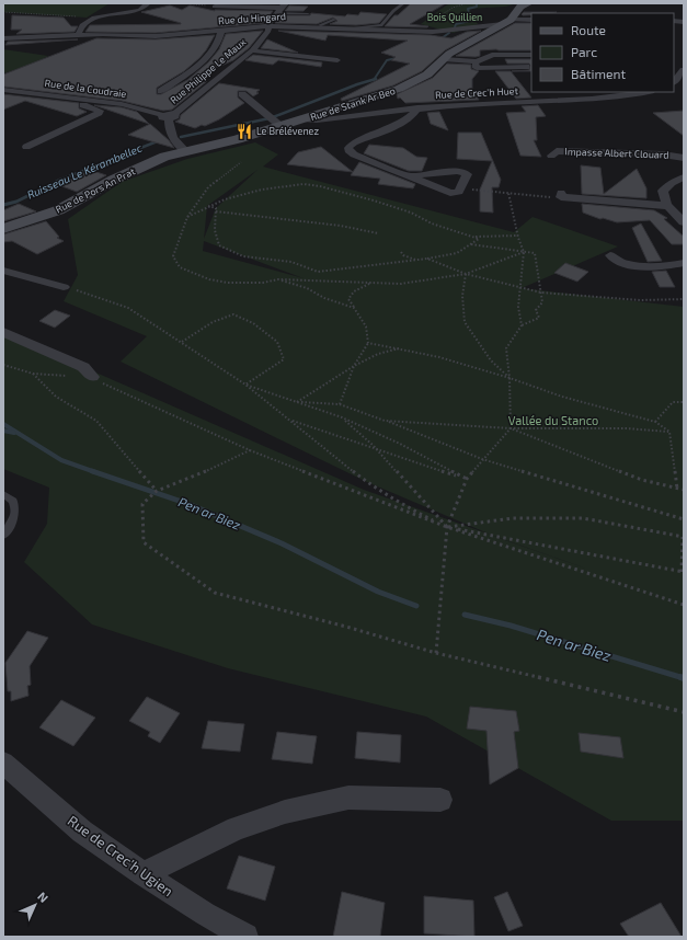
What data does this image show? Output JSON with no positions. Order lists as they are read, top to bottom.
{
  "streets": {
    "street": [
      "Rue du Hingard",
      "Rue Philippe Le Maux",
      "Rue de la Coudraie",
      "Rue de Crec'h Huet",
      "Rue de Stank Ar Beo",
      "Impasse Albert Clouard",
      "Rue de Pors An Prat",
      "Rue de Crec'h Ugien"
    ]
  },
  "crossings": [
    ["Rue du Hingard", "Rue Philippe Le Maux"],
    ["Rue du Hingard", "Rue de Stank Ar Beo"],
    ["Rue Philippe Le Maux", "Rue de la Coudraie"],
    ["Rue de Crec'h Huet", "Rue de Stank Ar Beo"],
    ["Rue de Stank Ar Beo", "Rue de Pors An Prat"]
  ],
  "water": ["Ruisseau Le Kérambellec", "Pen ar Biez"],
  "parks": ["Bois Quillien", "Vallée du Stanco"],
  "places": {
    "restaurant": ["Le Brélévenez"]
  },
  "legend": ["Route", "Parc", "Bâtiment"],
  "north": "top right"
}
